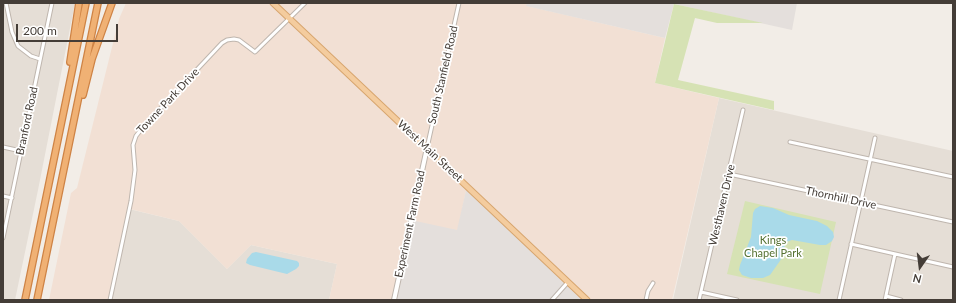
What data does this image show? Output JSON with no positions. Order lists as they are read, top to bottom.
{
  "streets": {
    "main road": ["West Main Street"],
    "street": [
      "South Stanfield Road",
      "Towne Park Drive",
      "Branford Road",
      "Thornhill Drive",
      "Westhaven Drive",
      "Experiment Farm Road"
    ]
  },
  "crossings": [
    ["South Stanfield Road", "West Main Street"],
    ["South Stanfield Road", "Experiment Farm Road"],
    ["Towne Park Drive", "West Main Street"],
    ["West Main Street", "Experiment Farm Road"],
    ["Thornhill Drive", "Westhaven Drive"]
  ],
  "parks": ["Kings Chapel Park"],
  "scale_bar": "200 m",
  "north": "bottom"
}
